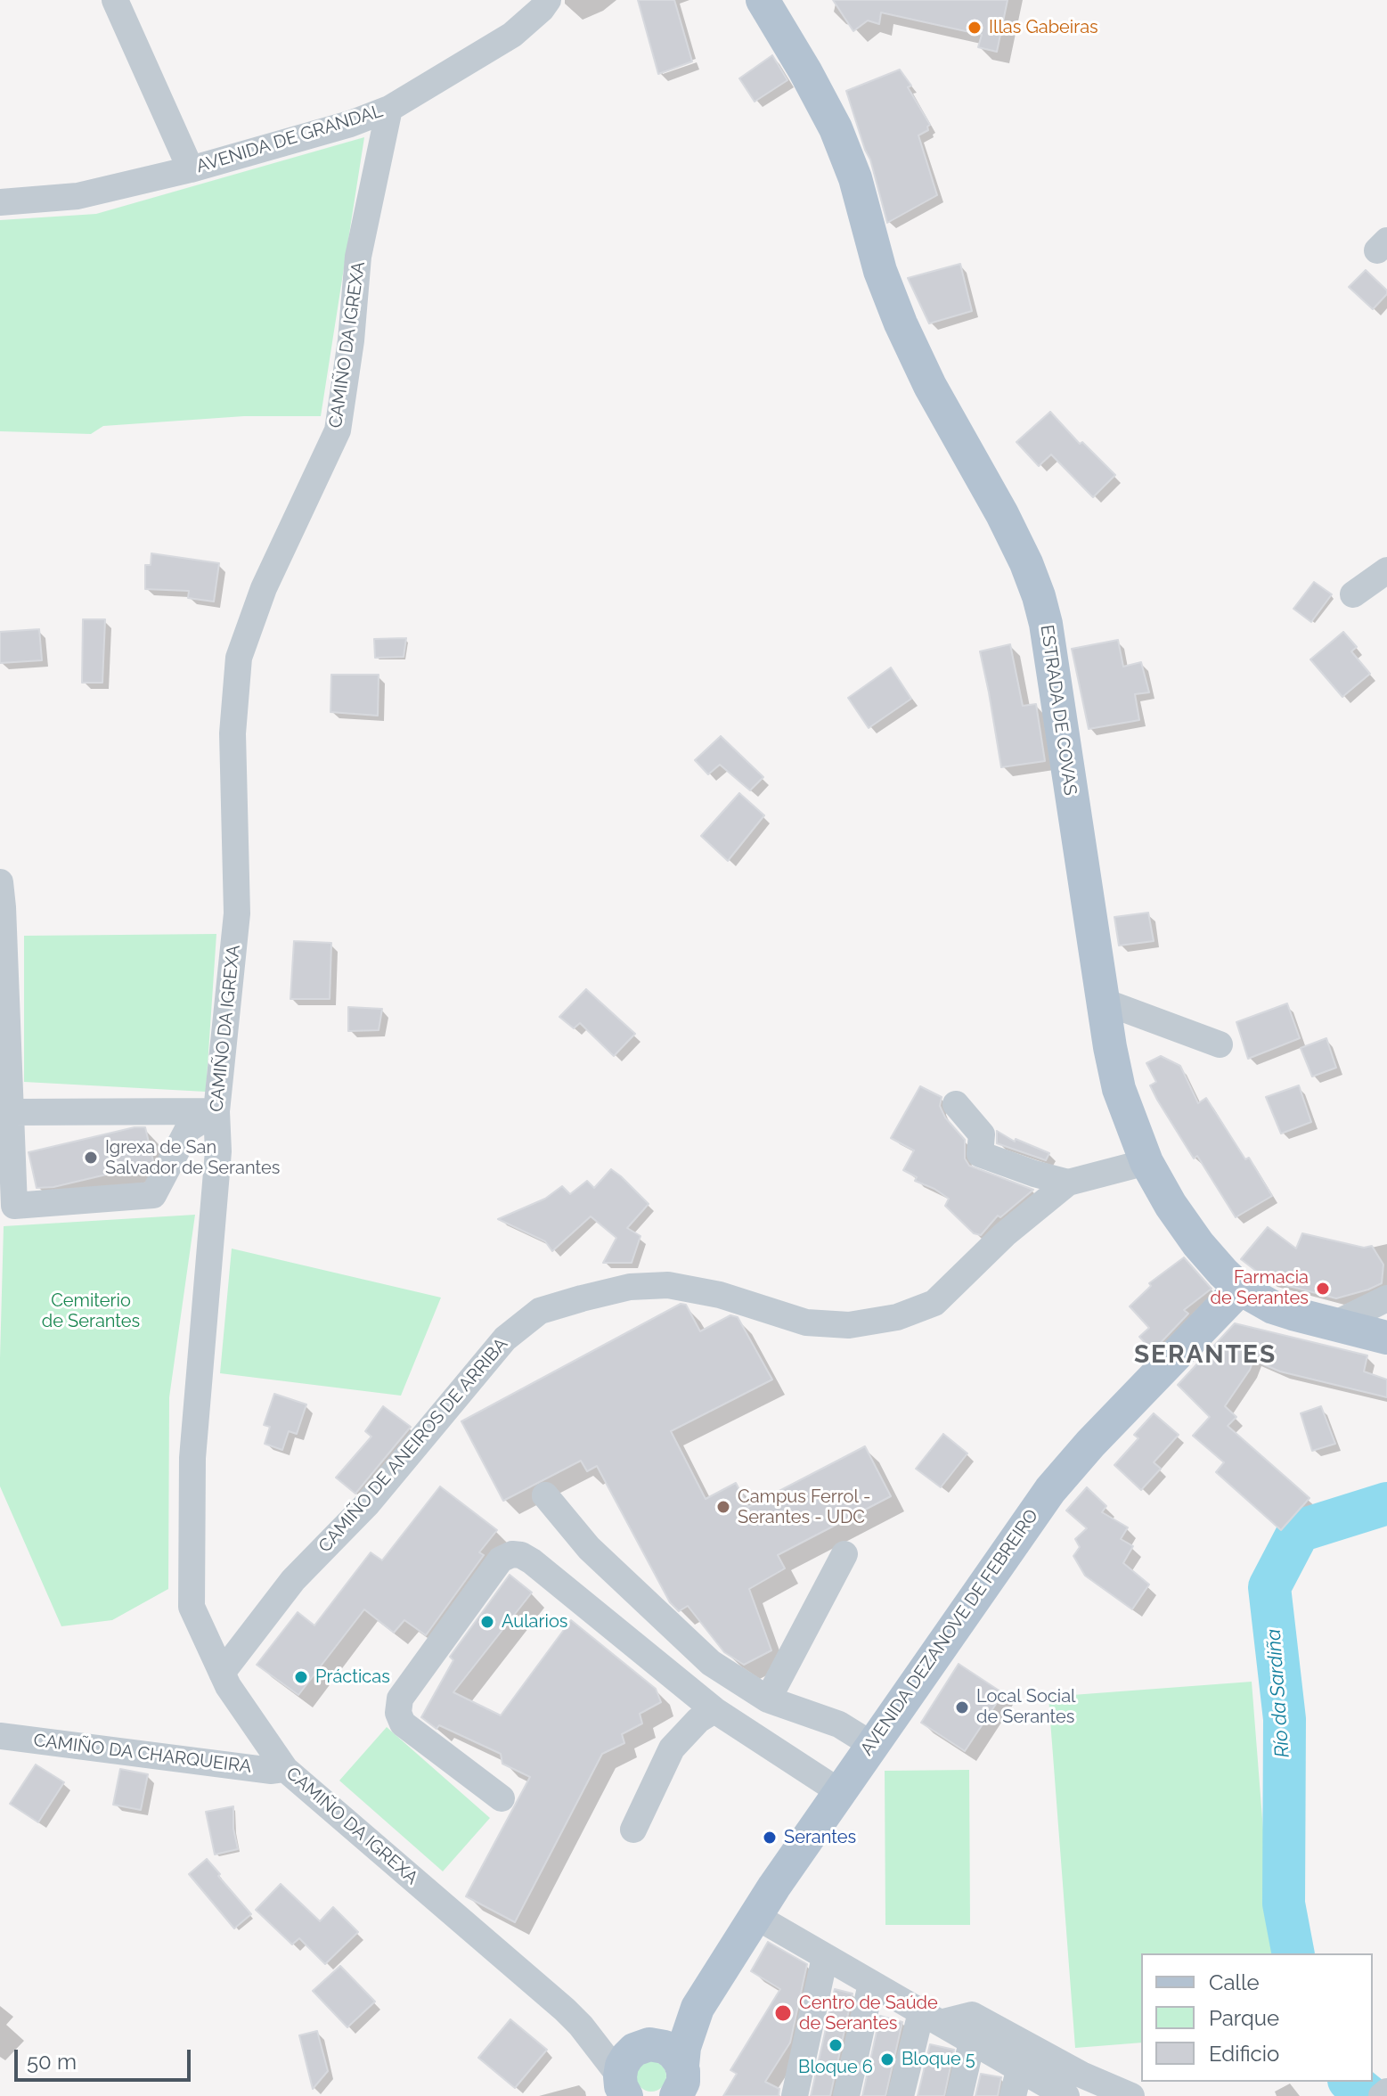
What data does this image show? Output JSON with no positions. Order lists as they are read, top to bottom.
{
  "streets": {
    "main road": ["ESTRADA DE COVAS", "AVENIDA DEZANOVE DE FEBREIRO"],
    "street": [
      "AVENIDA DE GRANDAL",
      "CAMIÑO DA IGREXA",
      "CAMIÑO DE ANEIROS DE ARRIBA",
      "CAMIÑO DA CHARQUEIRA"
    ]
  },
  "crossings": [
    ["AVENIDA DE GRANDAL", "CAMIÑO DA IGREXA"],
    ["CAMIÑO DA IGREXA", "CAMIÑO DE ANEIROS DE ARRIBA"],
    ["CAMIÑO DA IGREXA", "CAMIÑO DA CHARQUEIRA"],
    ["ESTRADA DE COVAS", "CAMIÑO DE ANEIROS DE ARRIBA"],
    ["ESTRADA DE COVAS", "AVENIDA DEZANOVE DE FEBREIRO"]
  ],
  "districts": ["SERANTES"],
  "water": ["Río da Sardiña"],
  "parks": ["Cemiterio de Serantes"],
  "places": [
    "Illas Gabeiras",
    "Igrexa de San Salvador de Serantes",
    "Farmacia de Serantes",
    "Campus Ferrol - Serantes - UDC",
    "Aularios",
    "Prácticas",
    "Local Social de Serantes",
    "Serantes",
    "Centro de Saúde de Serantes",
    "Bloque 6",
    "Bloque 5"
  ],
  "legend": ["Calle", "Parque", "Edificio"],
  "scale_bar": "50 m"
}
